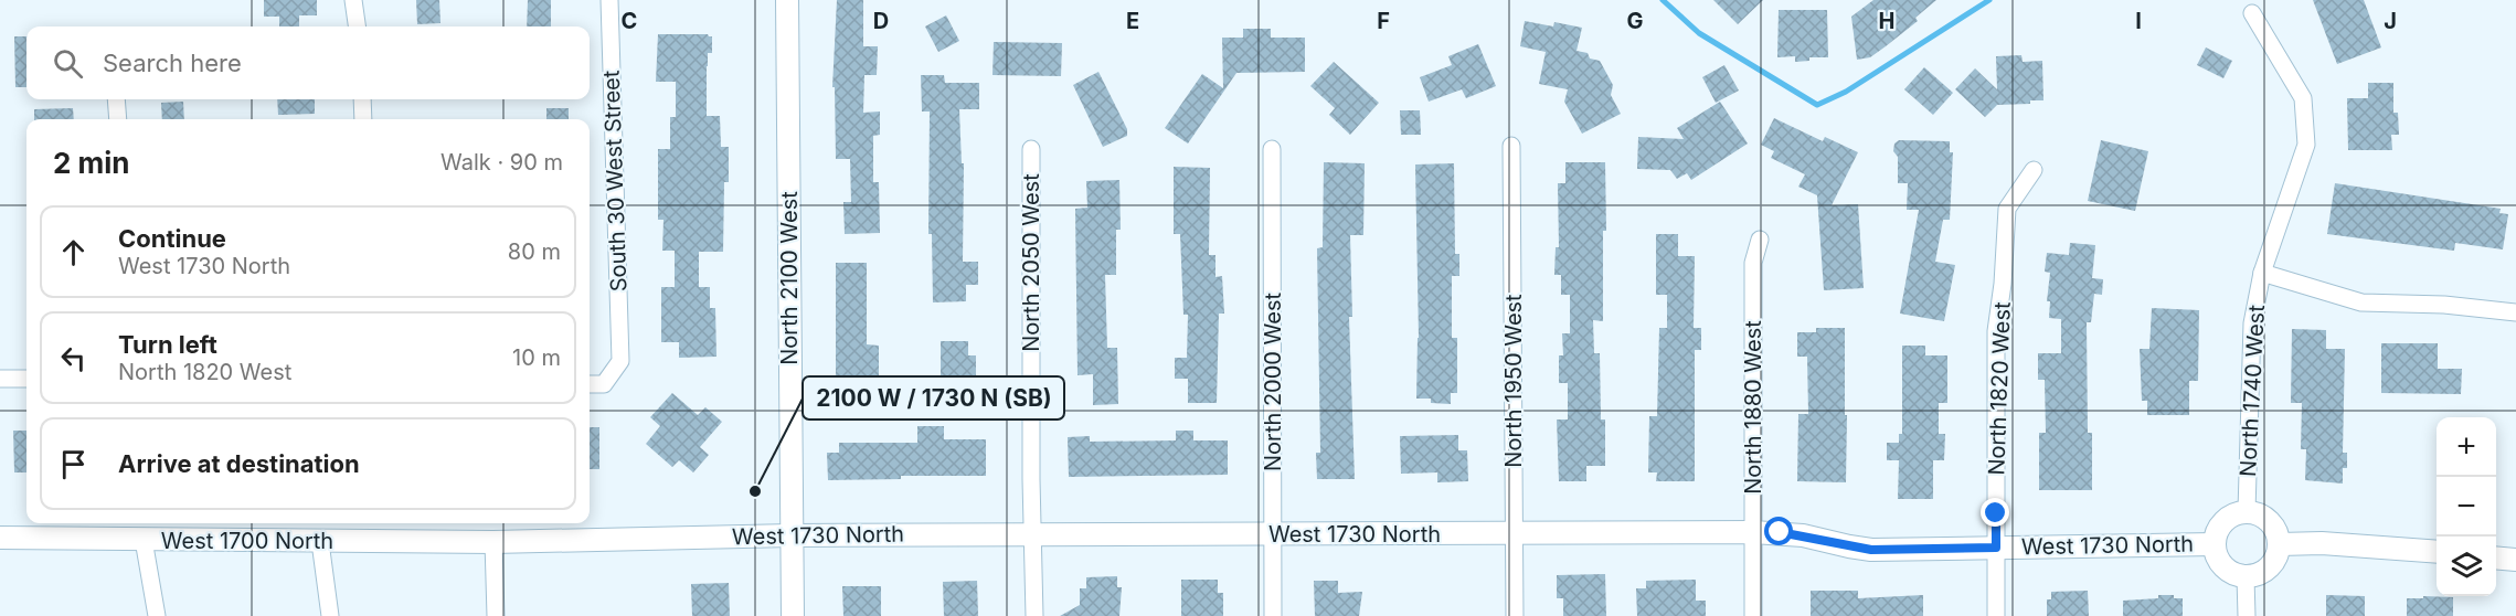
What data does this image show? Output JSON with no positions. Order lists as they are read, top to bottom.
{
  "streets": {
    "street": [
      "South 30 West Street",
      "North 2050 West",
      "North 2100 West",
      "North 1950 West",
      "North 2000 West",
      "North 1820 West",
      "North 1740 West",
      "North 1880 West",
      "West 1730 North",
      "West 1700 North"
    ]
  },
  "crossings": [
    ["North 2050 West", "West 1730 North"],
    ["North 2100 West", "West 1730 North"],
    ["North 1950 West", "West 1730 North"],
    ["North 2000 West", "West 1730 North"],
    ["North 1820 West", "West 1730 North"],
    ["North 1740 West", "West 1730 North"],
    ["North 1880 West", "West 1730 North"],
    ["West 1730 North", "West 1700 North"]
  ],
  "places": ["2100 W / 1730 N (SB)"],
  "page": {
    "search": "Search here",
    "heading": ["2 min", "Walk · 90 m"],
    "list": [
      ["Continue", "West 1730 North", "80 m"],
      ["Turn left", "North 1820 West", "10 m"],
      "Arrive at destination"
    ],
    "map_buttons": ["+", "−"]
  },
  "grid": {
    "columns": [
      "C",
      "D",
      "E",
      "F",
      "G",
      "H",
      "I",
      "J"
    ]
  }
}
